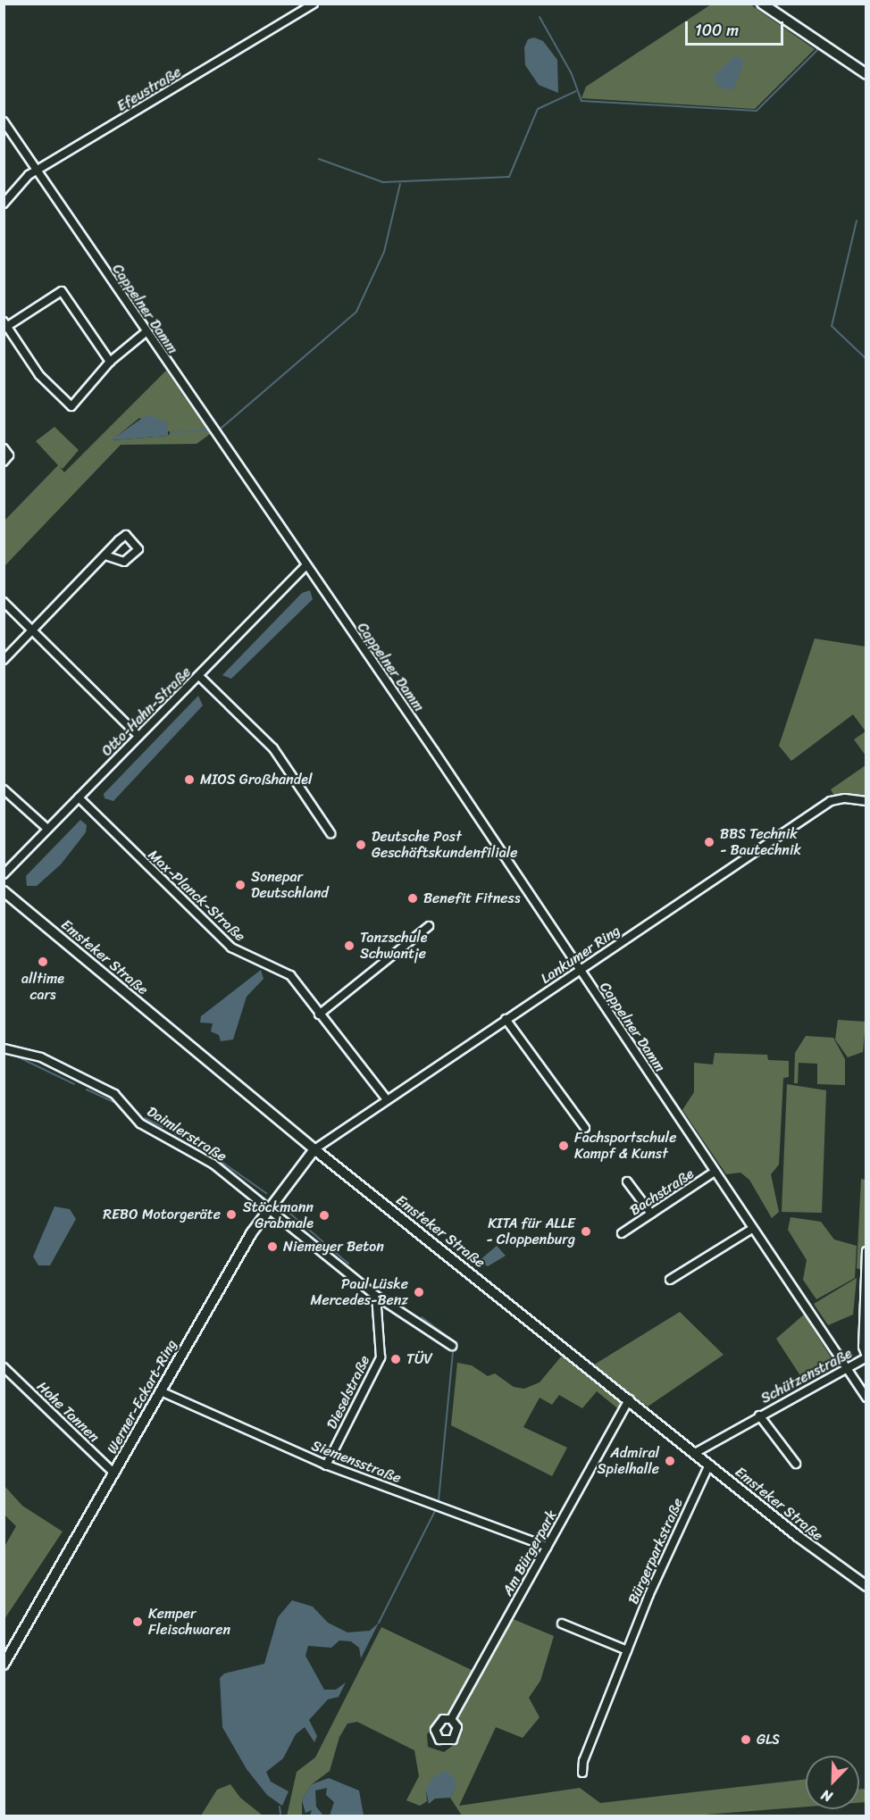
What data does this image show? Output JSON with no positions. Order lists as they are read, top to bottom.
{
  "streets": {
    "street": [
      "Efeustraße",
      "Cappelner Damm",
      "Otto-Hahn-Straße",
      "Max-Planck-Straße",
      "Lankumer Ring",
      "Emsteker Straße",
      "Daimlerstraße",
      "Bachstraße",
      "Schützenstraße",
      "Dieselstraße",
      "Werner-Eckart-Ring",
      "Hohe Tannen",
      "Siemensstraße",
      "Bürgerparkstraße",
      "Am Bürgerpark"
    ]
  },
  "crossings": [
    ["Efeustraße", "Cappelner Damm"],
    ["Cappelner Damm", "Otto-Hahn-Straße"],
    ["Cappelner Damm", "Lankumer Ring"],
    ["Cappelner Damm", "Bachstraße"],
    ["Cappelner Damm", "Schützenstraße"],
    ["Otto-Hahn-Straße", "Max-Planck-Straße"],
    ["Max-Planck-Straße", "Lankumer Ring"],
    ["Lankumer Ring", "Emsteker Straße"],
    ["Lankumer Ring", "Werner-Eckart-Ring"],
    ["Emsteker Straße", "Schützenstraße"],
    ["Emsteker Straße", "Werner-Eckart-Ring"],
    ["Emsteker Straße", "Bürgerparkstraße"],
    ["Emsteker Straße", "Am Bürgerpark"],
    ["Daimlerstraße", "Werner-Eckart-Ring"],
    ["Dieselstraße", "Siemensstraße"],
    ["Werner-Eckart-Ring", "Hohe Tannen"],
    ["Werner-Eckart-Ring", "Siemensstraße"],
    ["Siemensstraße", "Am Bürgerpark"]
  ],
  "places": [
    "MIOS Großhandel",
    "BBS Technik - Bautechnik",
    "Deutsche Post Geschäftskundenfiliale",
    "Sonepar Deutschland",
    "Benefit Fitness",
    "Tanzschule Schwantje",
    "alltime cars",
    "Fachsportschule Kampf & Kunst",
    "REBO Motorgeräte",
    "Stöckmann Grabmale",
    "KITA für ALLE - Cloppenburg",
    "Niemeyer Beton",
    "Paul Lüske Mercedes-Benz",
    "TÜV",
    "Admiral Spielhalle",
    "Kemper Fleischwaren",
    "GLS"
  ],
  "scale_bar": "100 m",
  "north": "bottom left"
}
